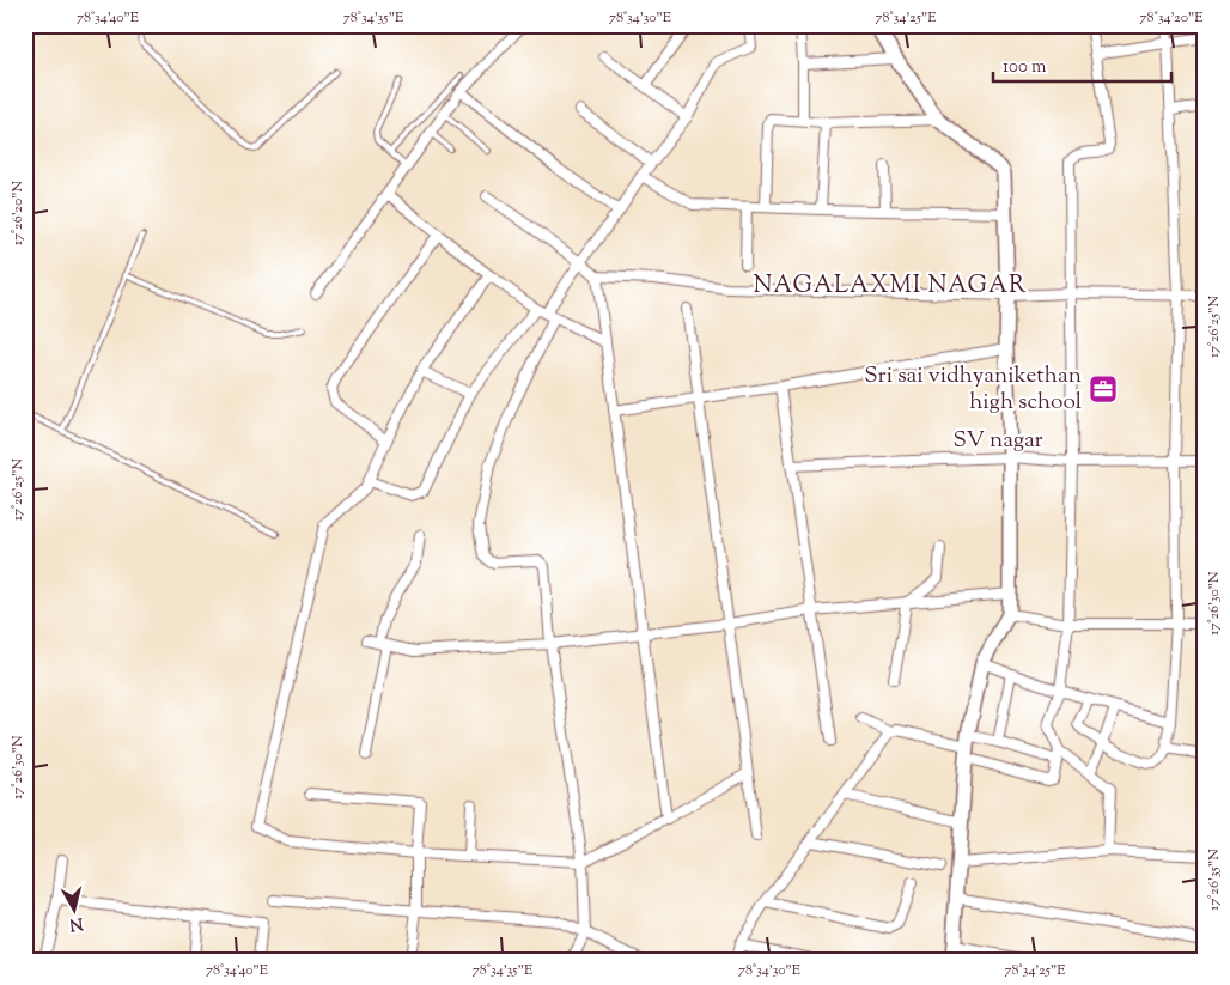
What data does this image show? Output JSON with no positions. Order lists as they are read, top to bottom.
{
  "streets": {
    "street": ["SV nagar"]
  },
  "districts": ["NAGALAXMI NAGAR"],
  "places": {
    "office": ["Sri sai vidhyanikethan high school"]
  },
  "scale_bar": "100 m",
  "north": "bottom",
  "coordinates": [
    "78°34'40\"E",
    "78°34'35\"E",
    "78°34'30\"E",
    "78°34'25\"E",
    "78°34'20\"E",
    "17°26'20\"N",
    "17°26'25\"N",
    "17°26'30\"N",
    "17°26'35\"N"
  ]
}
